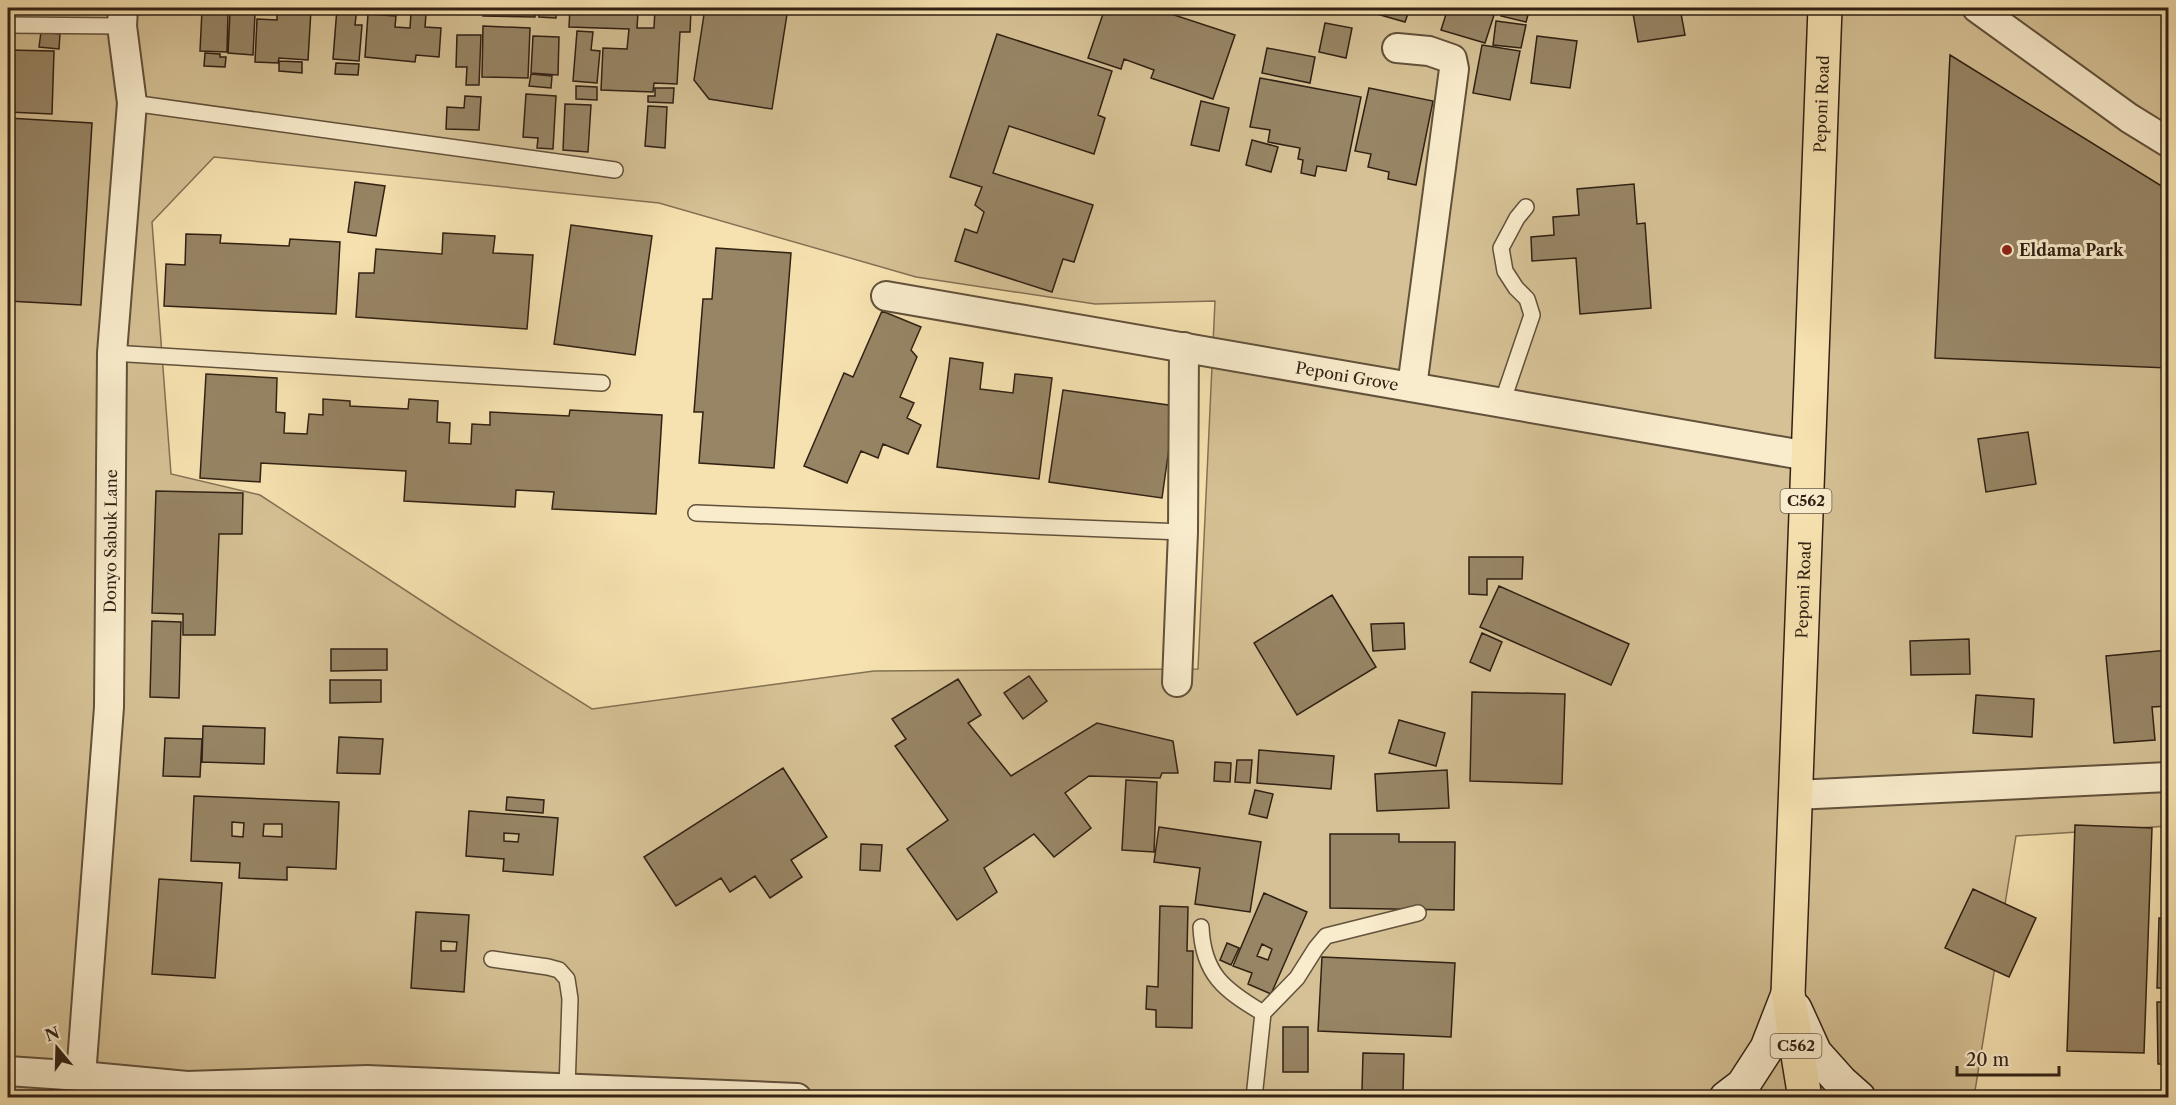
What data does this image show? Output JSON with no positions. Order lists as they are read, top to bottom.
{
  "streets": {
    "main road": ["Peponi Road", "C562"],
    "street": ["Peponi Grove", "Donyo Sabuk Lane"]
  },
  "crossings": [
    ["Peponi Road", "Peponi Grove"],
    ["Peponi Road", "C562"]
  ],
  "places": ["Eldama Park"],
  "scale_bar": "20 m",
  "north": "top"
}
